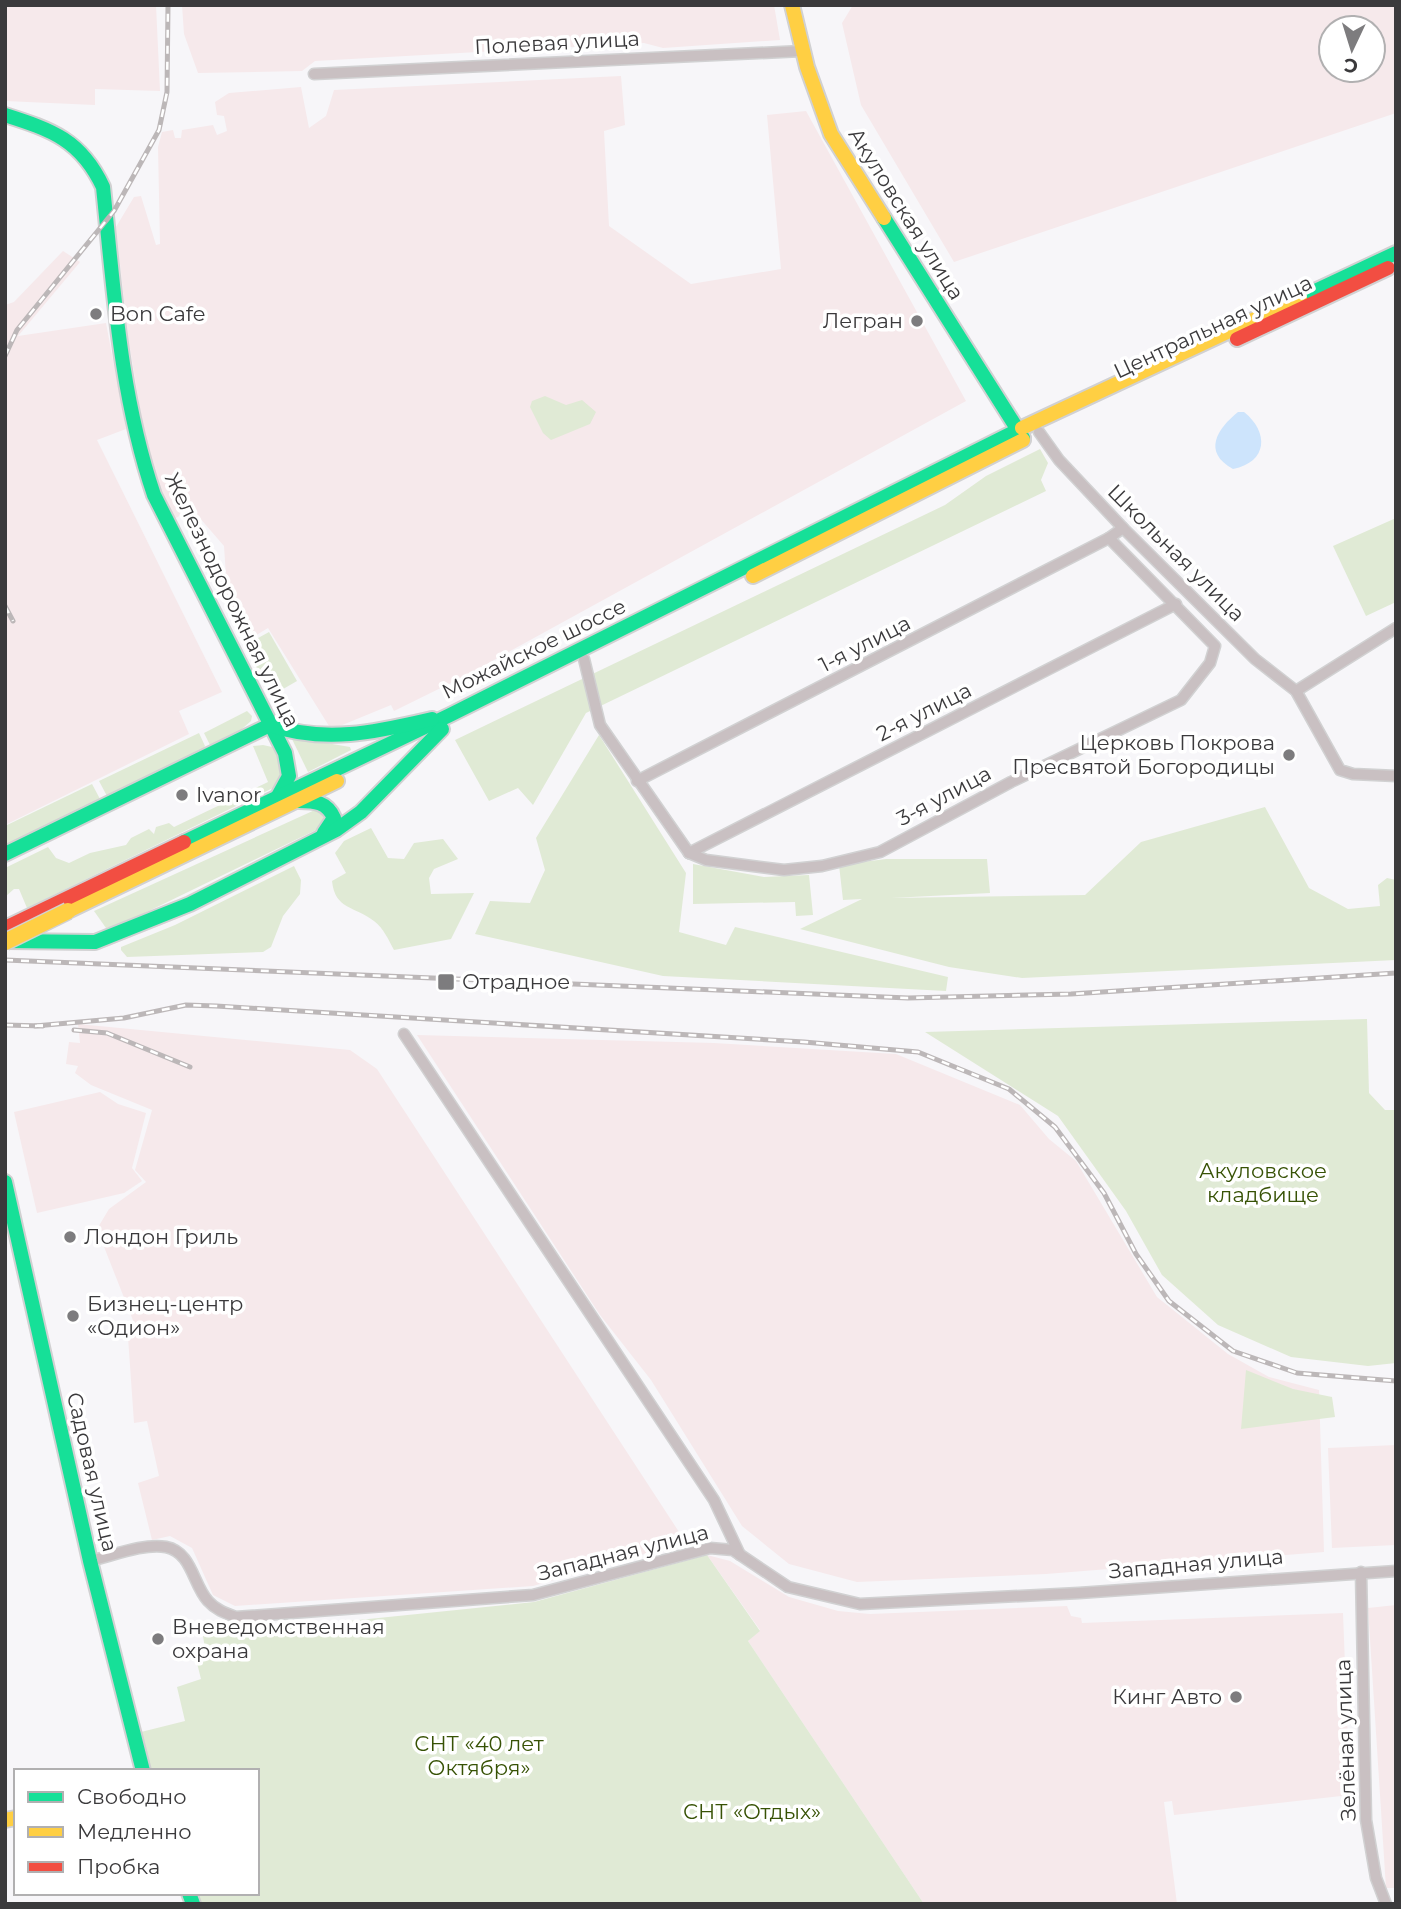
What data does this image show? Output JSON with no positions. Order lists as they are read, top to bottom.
{
  "streets": {
    "main road": [
      "Акуловская улица",
      "Центральная улица",
      "Железнодорожная улица",
      "Можайское шоссе",
      "Садовая улица"
    ],
    "street": [
      "Полевая улица",
      "Школьная улица",
      "1-я улица",
      "2-я улица",
      "3-я улица",
      "Западная улица",
      "Зелёная улица"
    ]
  },
  "crossings": [
    ["Полевая улица", "Акуловская улица"],
    ["Акуловская улица", "Центральная улица"],
    ["Акуловская улица", "Школьная улица"],
    ["Акуловская улица", "Можайское шоссе"],
    ["Центральная улица", "Школьная улица"],
    ["Центральная улица", "Можайское шоссе"],
    ["Школьная улица", "1-я улица"],
    ["Школьная улица", "Можайское шоссе"],
    ["Железнодорожная улица", "Можайское шоссе"],
    ["2-я улица", "3-я улица"],
    ["Садовая улица", "Западная улица"],
    ["Западная улица", "Зелёная улица"]
  ],
  "parks": ["Акуловское кладбище", "СНТ «40 лет Октября»", "СНТ «Отдых»"],
  "places": {
    "other": [
      "Bon Cafe",
      "Легран",
      "Церковь Покрова Пресвятой Богородицы",
      "Ivanor",
      "Лондон Гриль",
      "Бизнец-центр «Одион»",
      "Вневедомственная охрана",
      "Кинг Авто"
    ],
    "transit": ["Отрадное"]
  },
  "legend": ["Свободно", "Медленно", "Пробка"],
  "north": "bottom"
}
